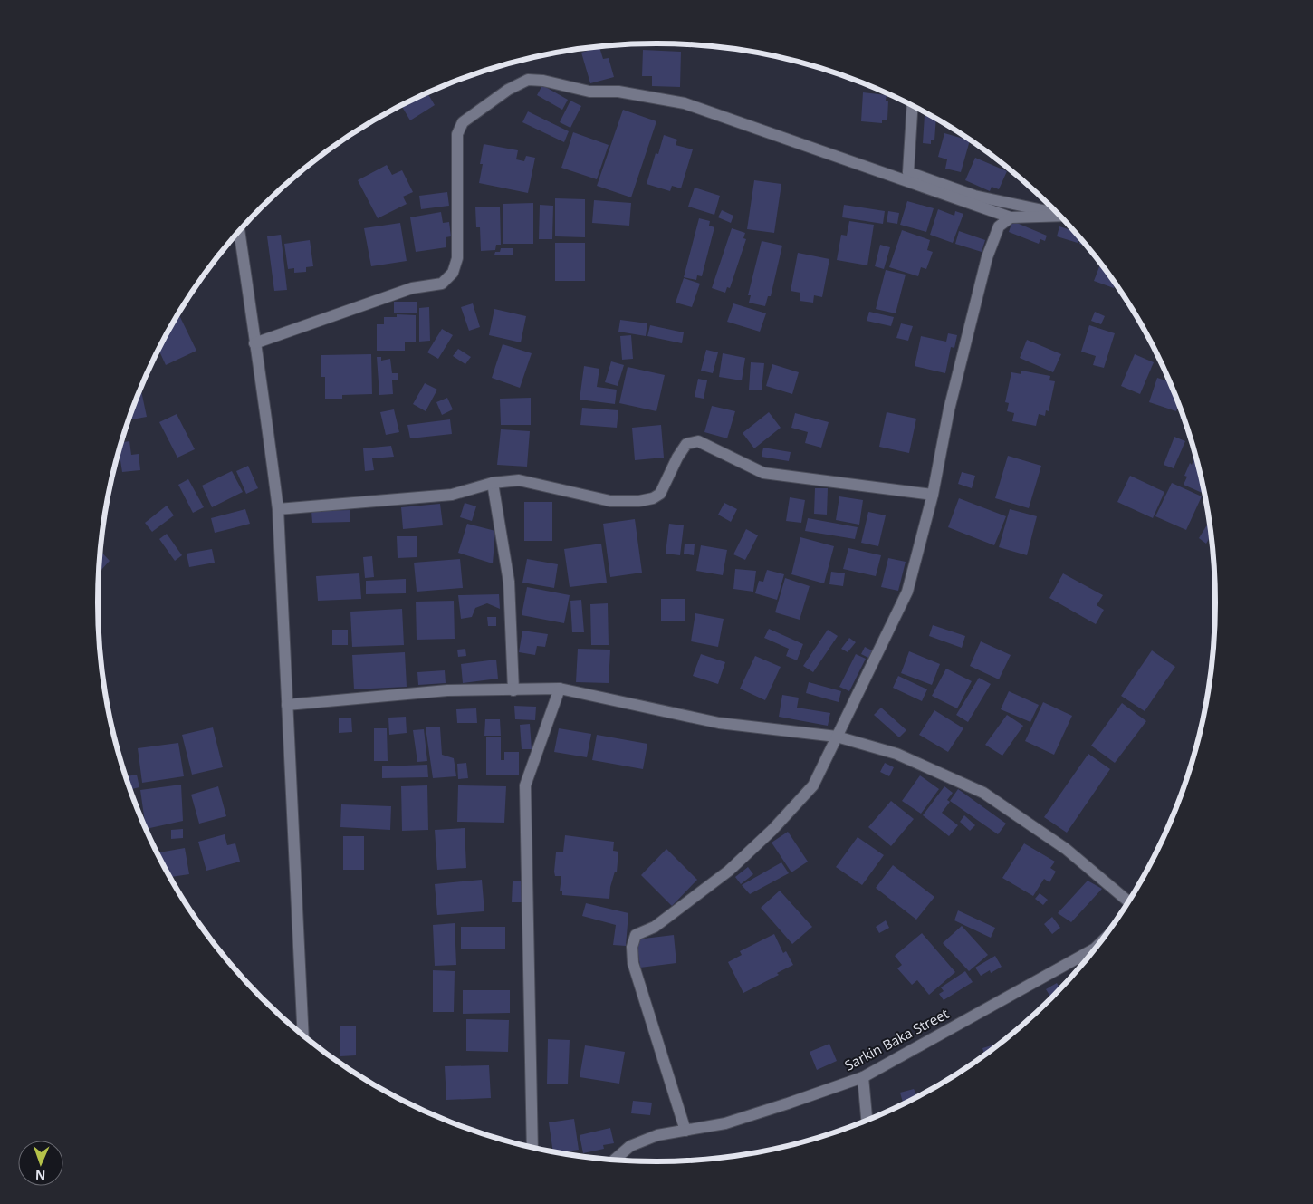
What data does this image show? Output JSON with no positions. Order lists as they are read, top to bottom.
{
  "streets": {
    "street": ["Sarkin Baka Street"]
  },
  "north": "bottom"
}
